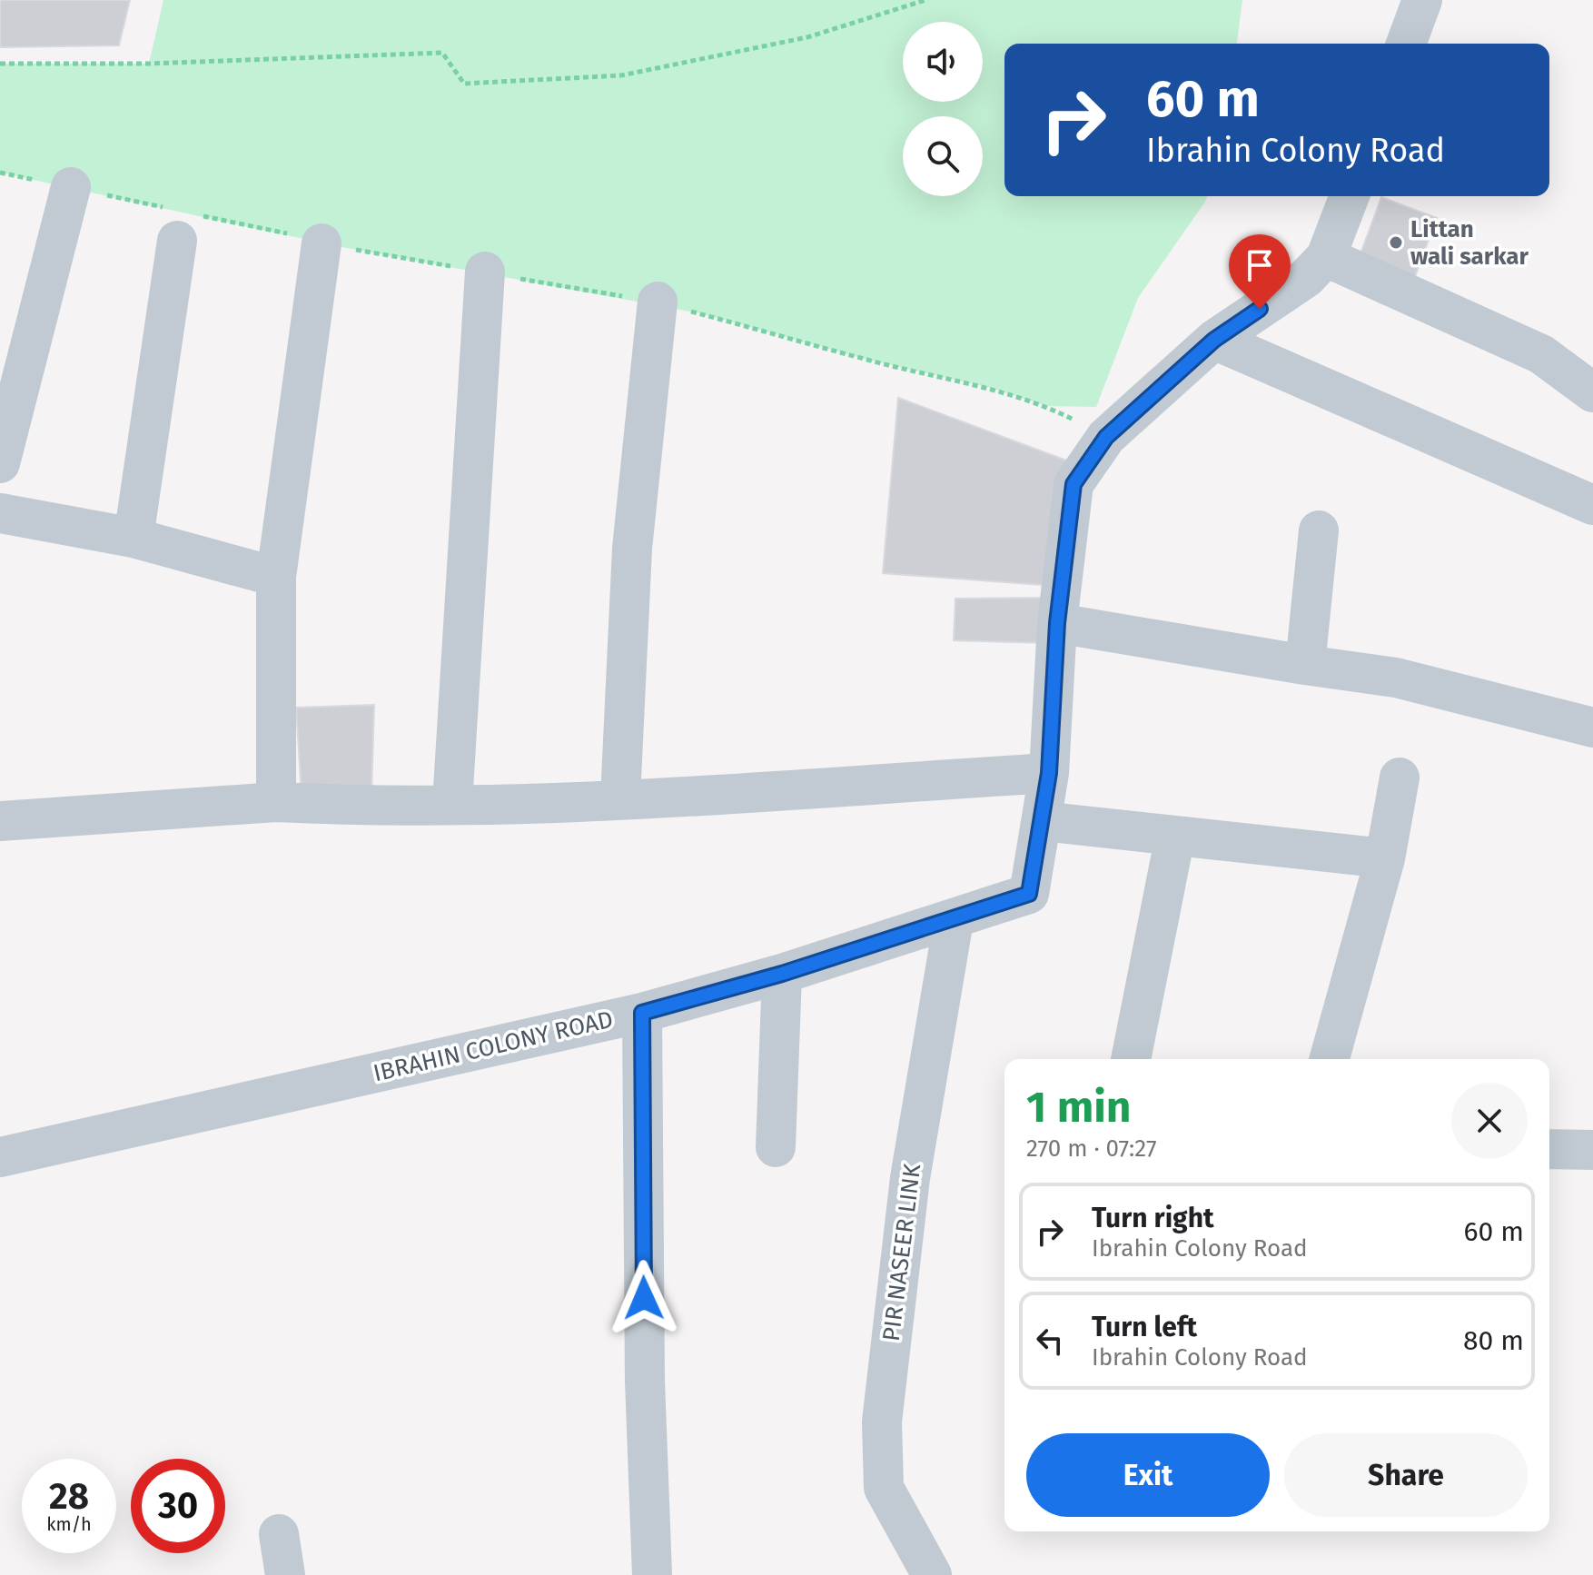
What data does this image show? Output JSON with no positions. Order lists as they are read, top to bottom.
{
  "streets": {
    "street": ["IBRAHIN COLONY ROAD", "PIR NASEER LINK"]
  },
  "crossings": [
    ["IBRAHIN COLONY ROAD", "PIR NASEER LINK"]
  ],
  "places": ["Littan wali sarkar"],
  "page": {
    "turn": ["60 m", "Ibrahin Colony Road"],
    "heading": ["1 min", "270 m · 07:27"],
    "list": [
      {
        "name": "Turn right",
        "note": "Ibrahin Colony Road",
        "value": "60 m"
      },
      {
        "name": "Turn left",
        "note": "Ibrahin Colony Road",
        "value": "80 m"
      }
    ],
    "buttons": ["Exit", "Share"],
    "speed": "28 km/h",
    "limit": "30"
  }
}
